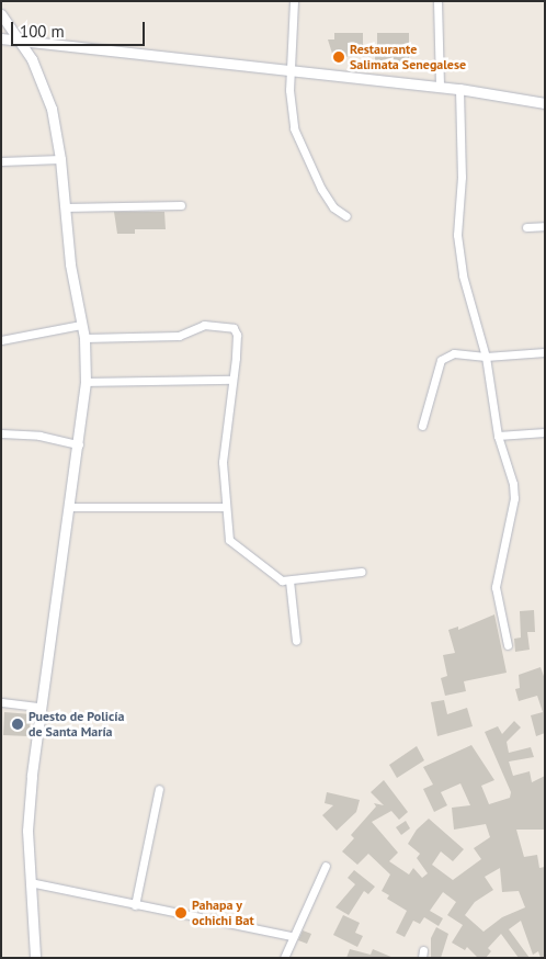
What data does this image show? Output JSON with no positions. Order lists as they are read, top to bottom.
{
  "places": ["Restaurante Salimata Senegalese", "Puesto de Policía de Santa María", "Pahapa y ochichi Bat"],
  "scale_bar": "100 m"
}
